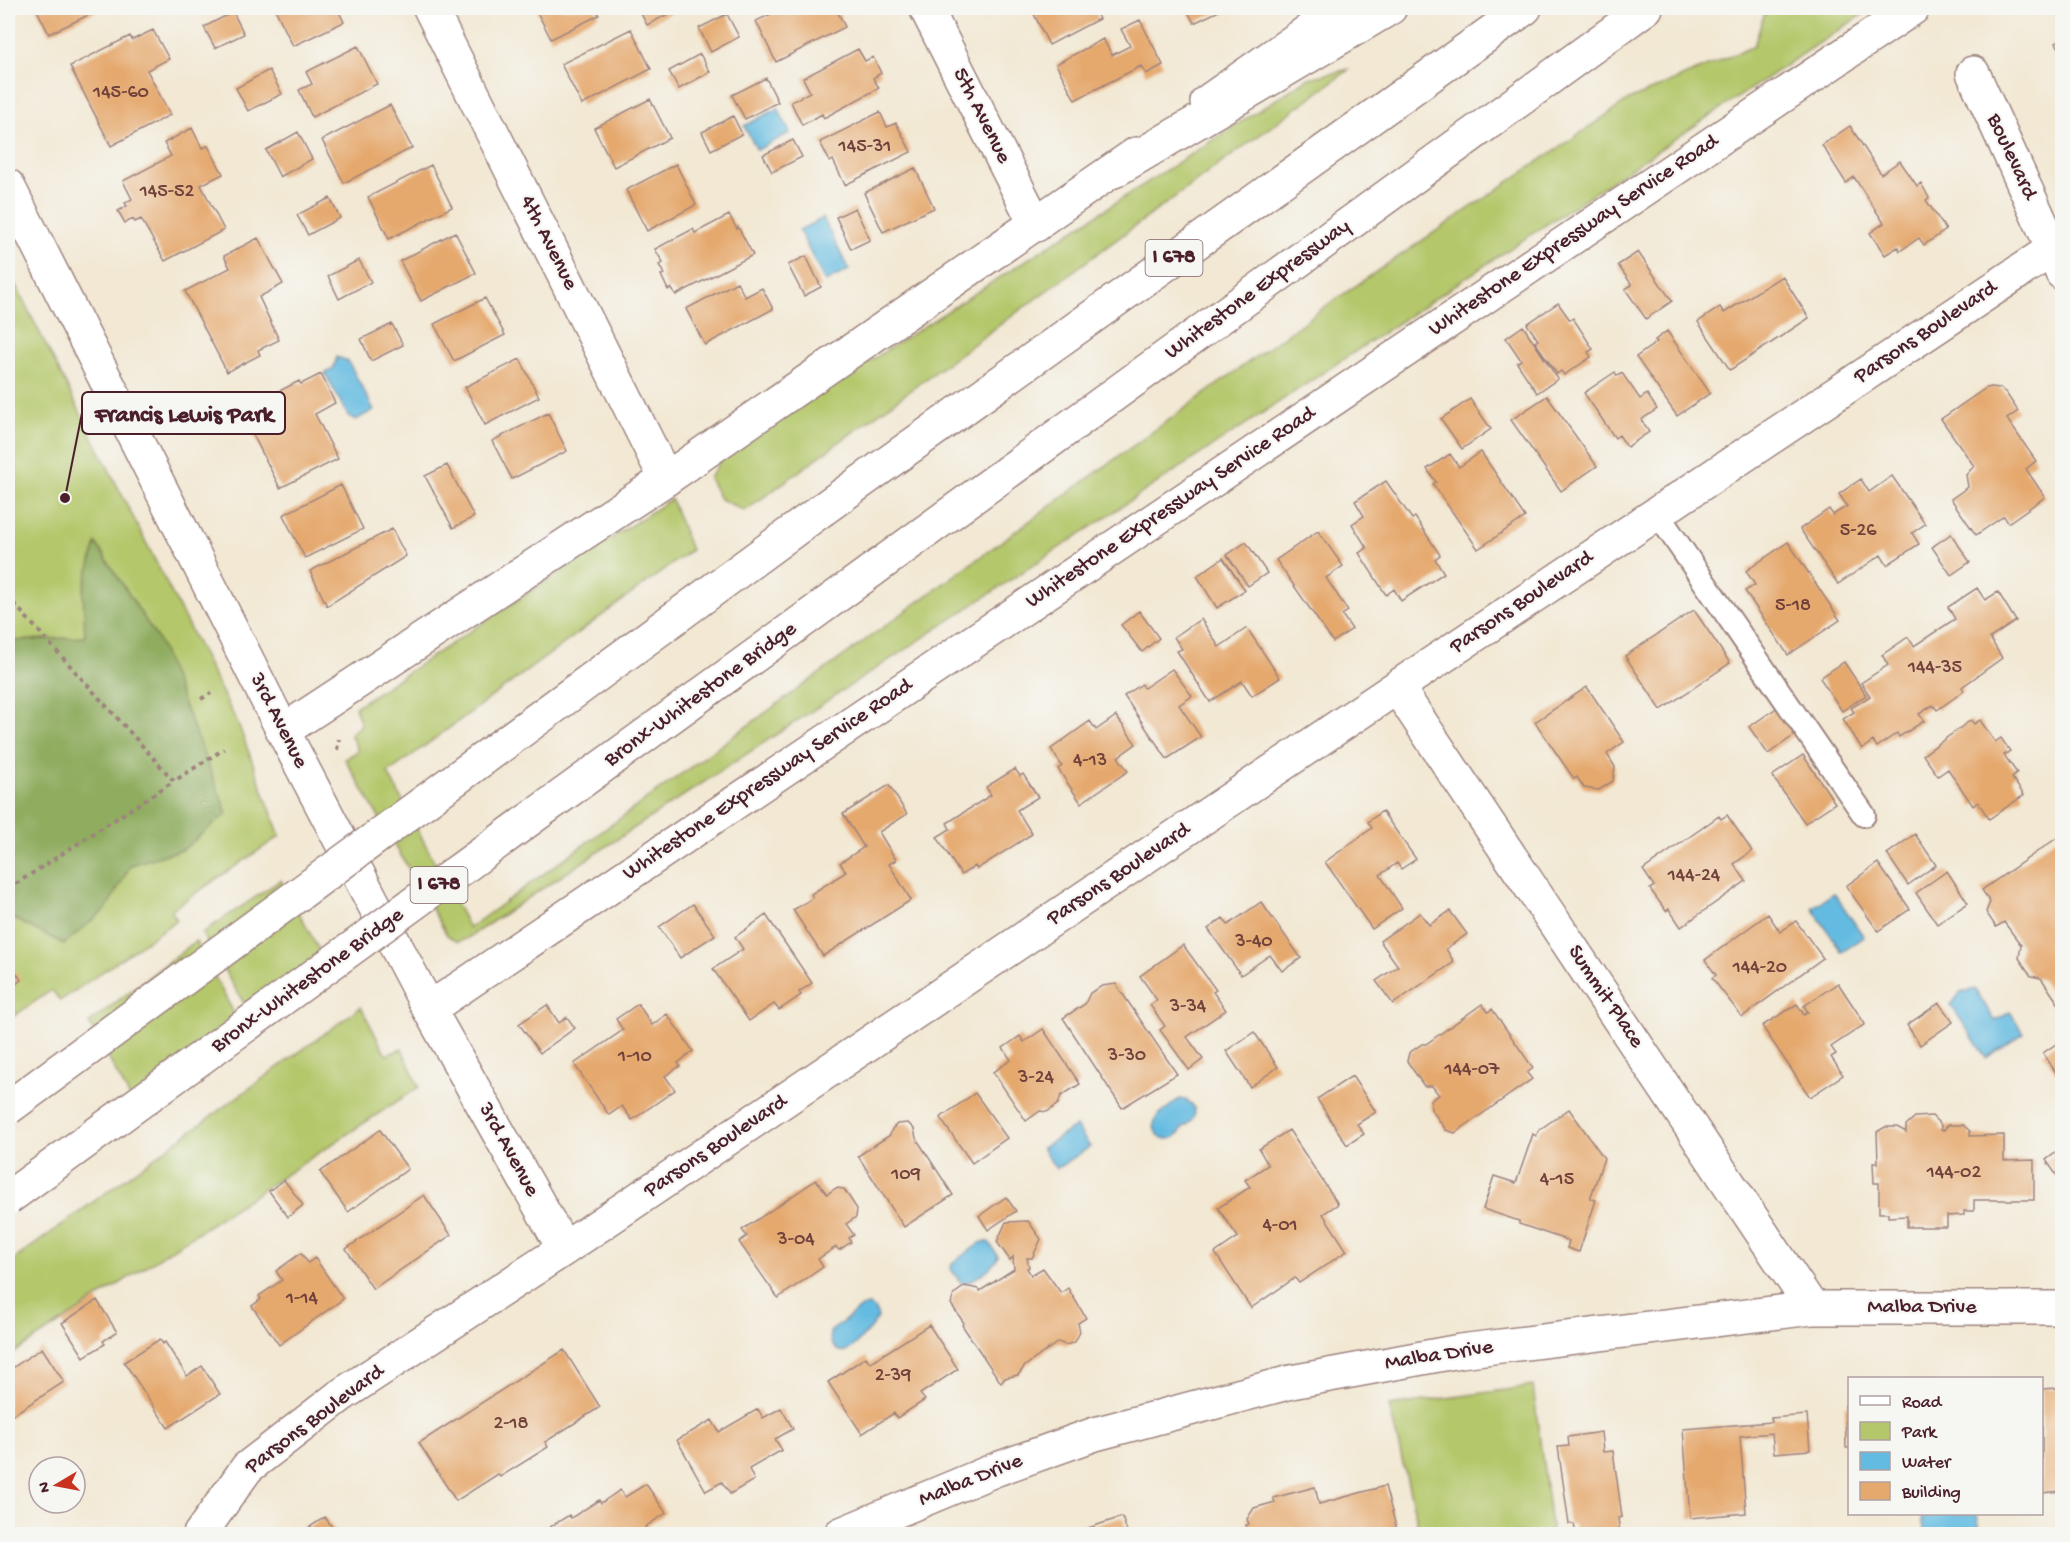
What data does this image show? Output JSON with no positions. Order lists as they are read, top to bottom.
{
  "streets": {
    "main road": [
      "5th Avenue",
      "Boulevard",
      "Whitestone Expressway Service Road",
      "4th Avenue",
      "I 678",
      "Whitestone Expressway",
      "Parsons Boulevard",
      "Bronx-Whitestone Bridge",
      "3rd Avenue",
      "Summit Place",
      "Malba Drive"
    ]
  },
  "crossings": [
    ["Boulevard", "Parsons Boulevard"],
    ["Whitestone Expressway Service Road", "3rd Avenue"],
    ["Whitestone Expressway", "Bronx-Whitestone Bridge"],
    ["Parsons Boulevard", "3rd Avenue"],
    ["Parsons Boulevard", "Summit Place"],
    ["Summit Place", "Malba Drive"]
  ],
  "places": ["Francis Lewis Park"],
  "house_numbers": [
    "145-60",
    "145-31",
    "145-52",
    "5-26",
    "5-18",
    "144-35",
    "4-13",
    "144-24",
    "3-40",
    "144-20",
    "3-34",
    "3-30",
    "1-10",
    "144-07",
    "3-24",
    "144-02",
    "109",
    "4-15",
    "4-01",
    "3-04",
    "1-14",
    "2-39",
    "2-18"
  ],
  "legend": [
    "Road",
    "Park",
    "Water",
    "Building"
  ],
  "north": "left"
}
